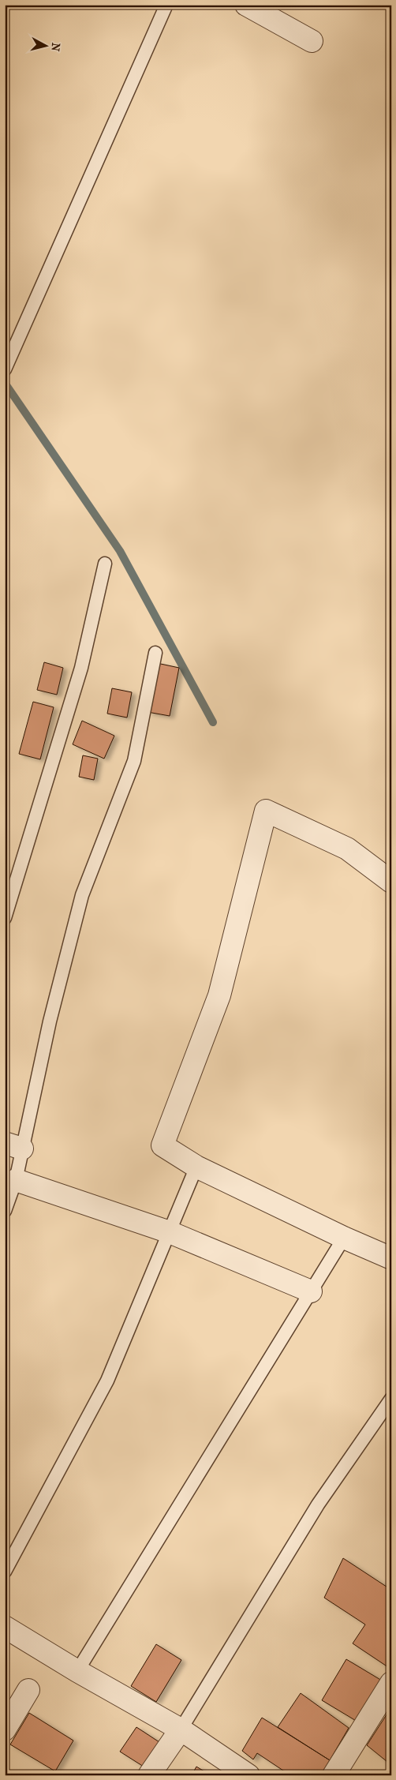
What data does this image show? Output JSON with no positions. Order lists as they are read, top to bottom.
{
  "north": "right"
}
